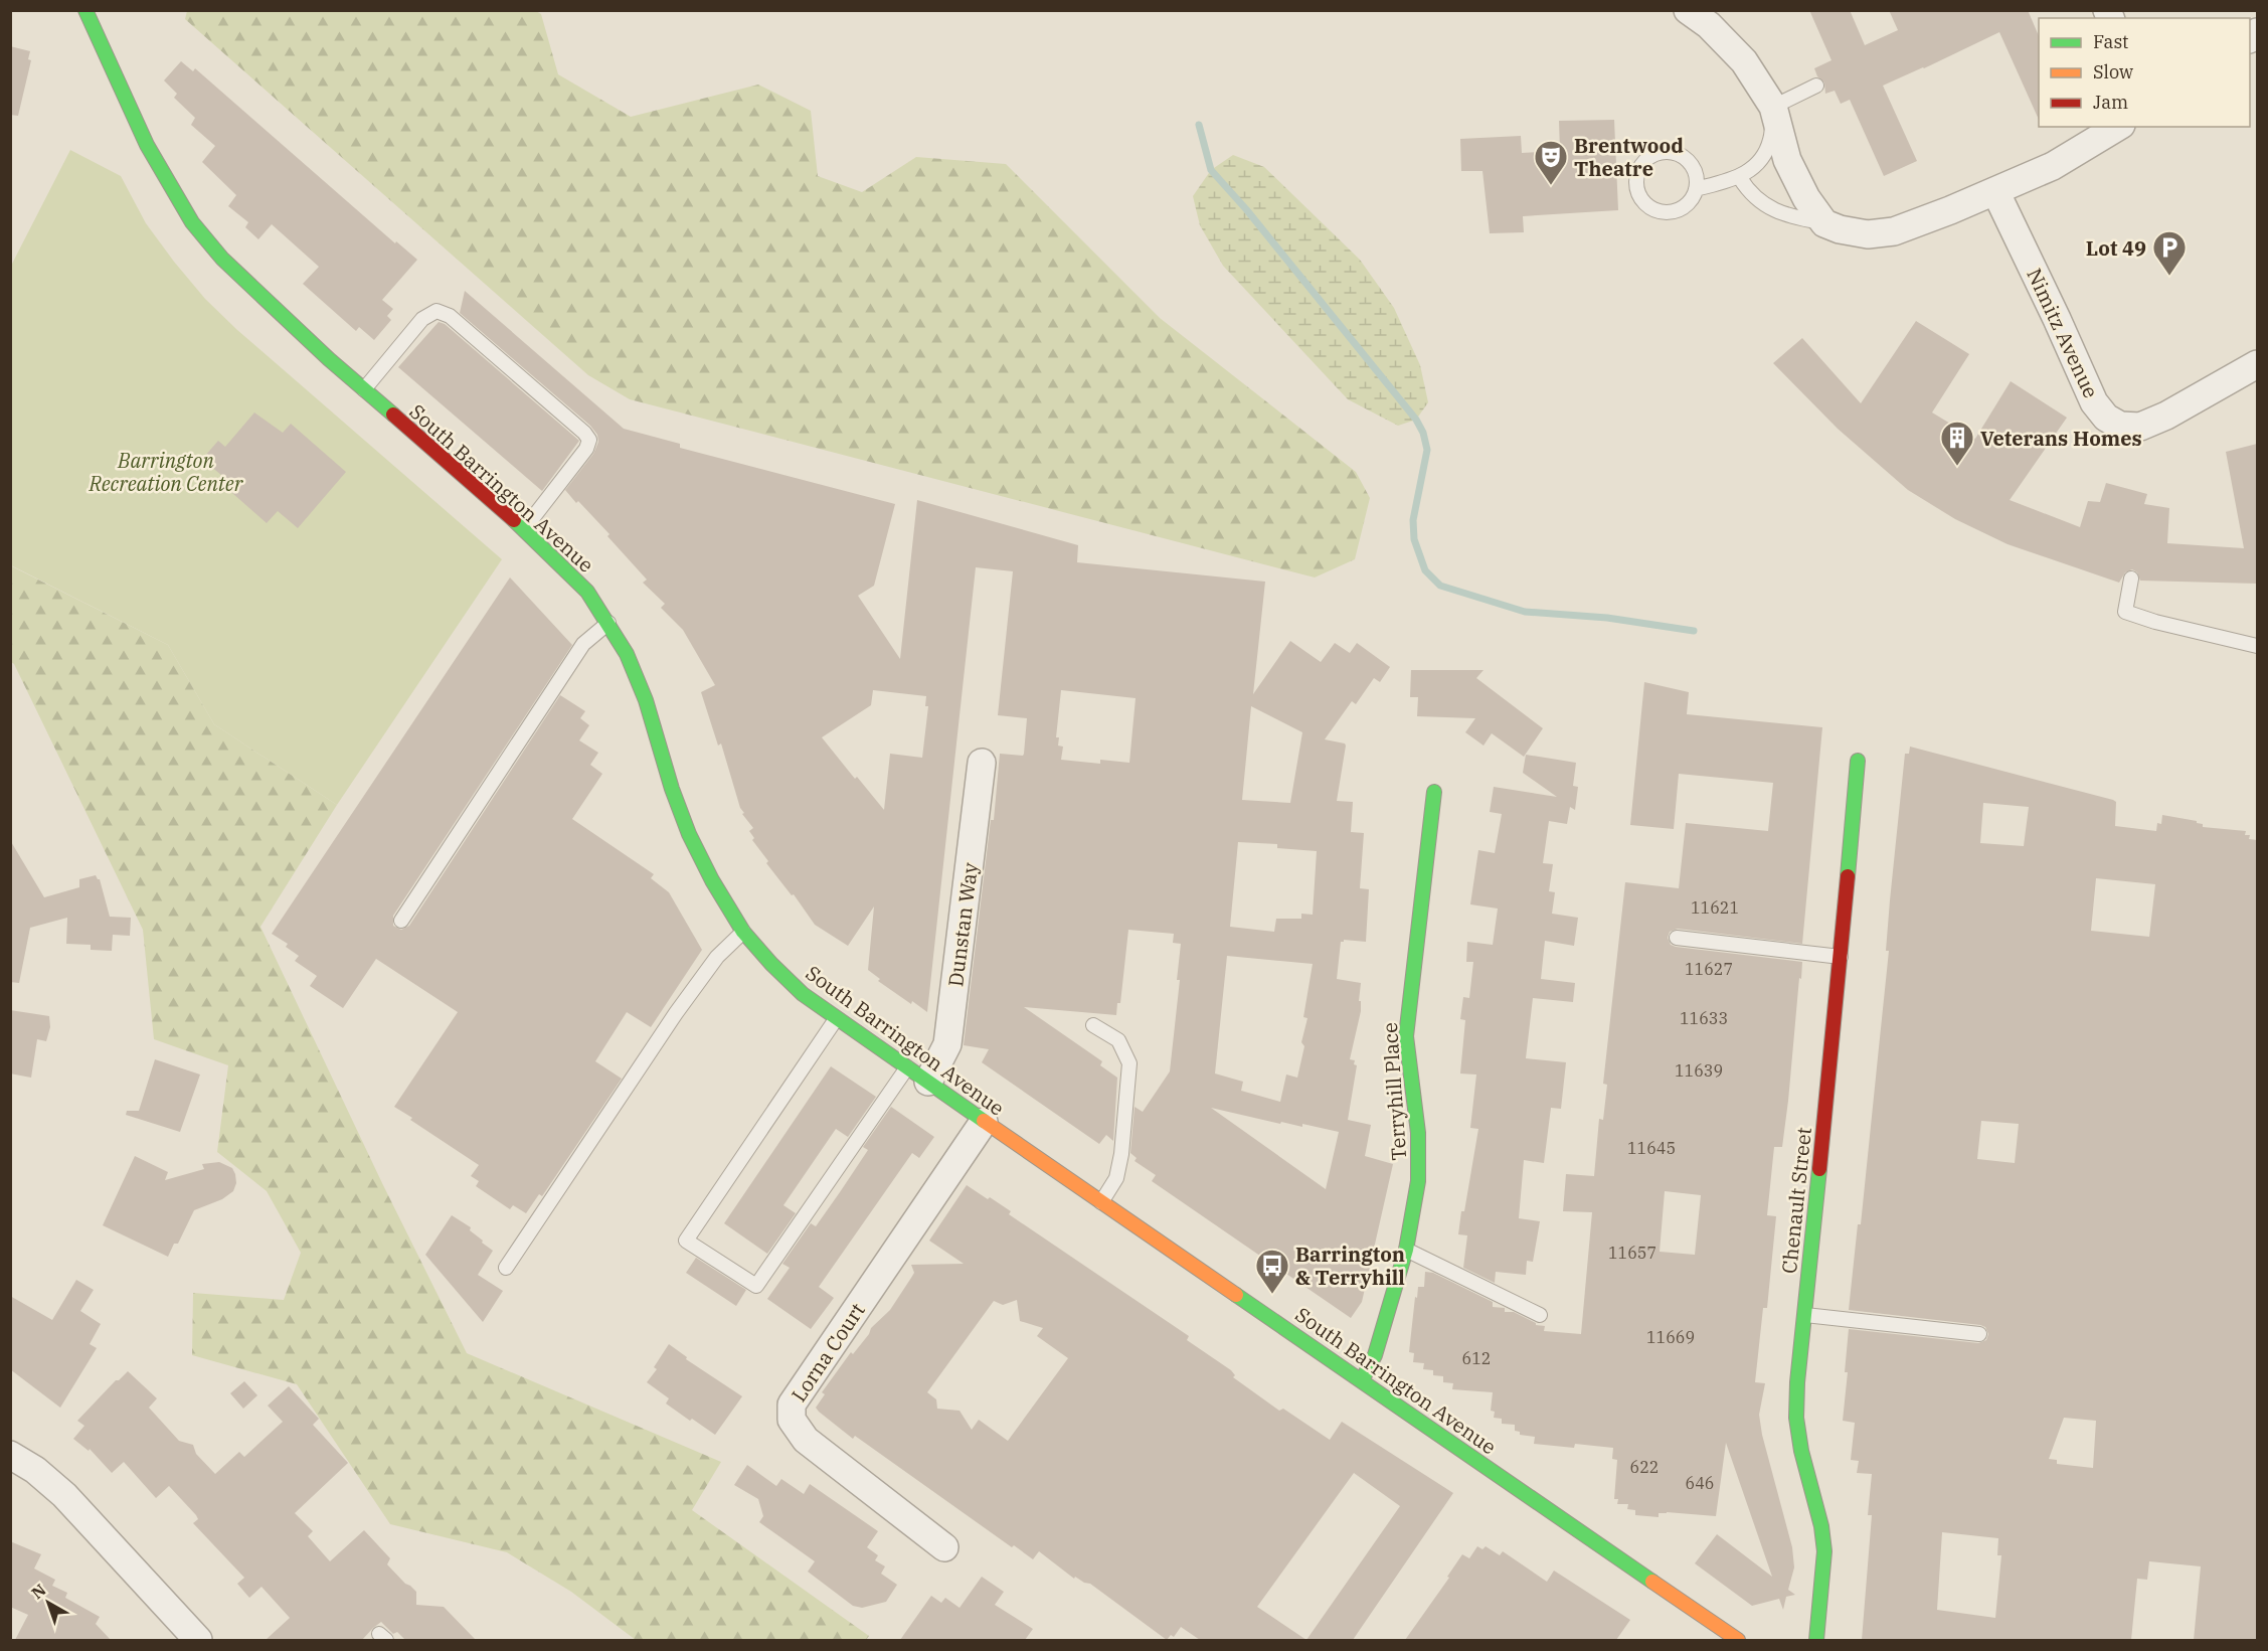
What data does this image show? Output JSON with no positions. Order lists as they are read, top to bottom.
{
  "streets": {
    "street": [
      "Nimitz Avenue",
      "South Barrington Avenue",
      "Dunstan Way",
      "Terryhill Place",
      "Chenault Street",
      "Lorna Court"
    ]
  },
  "crossings": [
    ["South Barrington Avenue", "Dunstan Way"],
    ["South Barrington Avenue", "Terryhill Place"],
    ["South Barrington Avenue", "Lorna Court"]
  ],
  "parks": ["Barrington Recreation Center"],
  "places": {
    "theatre": ["Brentwood Theatre"],
    "parking": ["Lot 49"],
    "building": ["Veterans Homes"],
    "bus stop": ["Barrington & Terryhill"]
  },
  "house_numbers": [
    "11621",
    "11627",
    "11633",
    "11639",
    "11645",
    "11657",
    "11669",
    "612",
    "622",
    "646"
  ],
  "legend": ["Fast", "Slow", "Jam"],
  "north": "top left"
}
